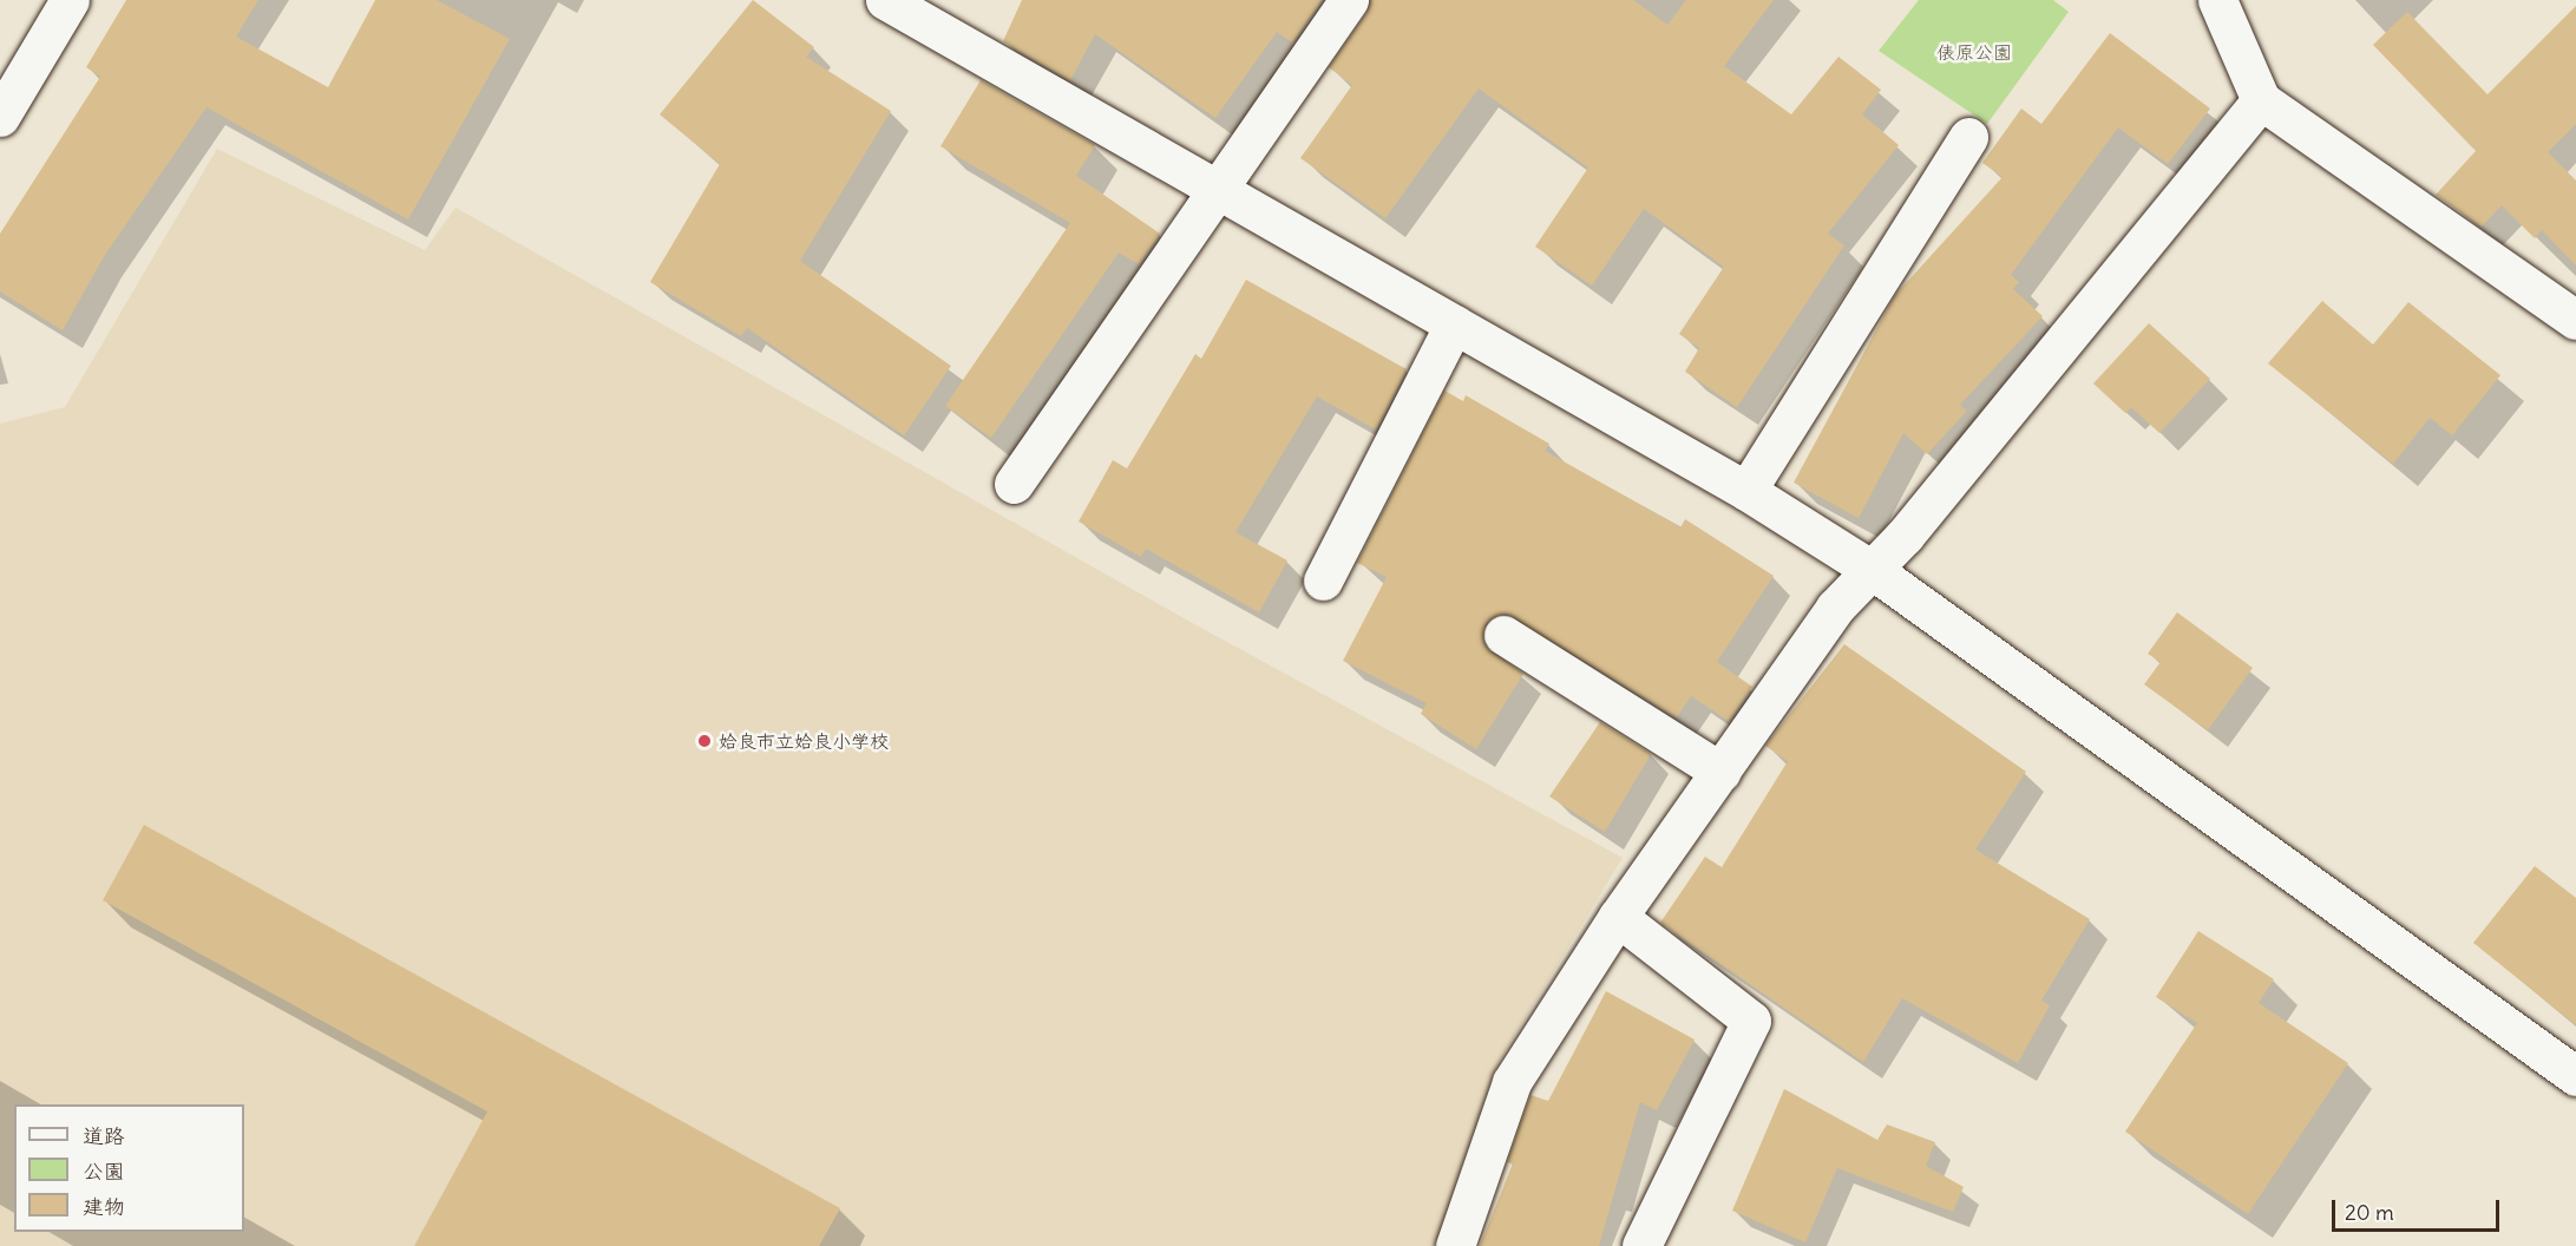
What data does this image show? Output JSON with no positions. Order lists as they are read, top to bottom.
{
  "parks": ["俵原公園"],
  "places": ["姶良市立姶良小学校"],
  "legend": ["道路", "公園", "建物"],
  "scale_bar": "20 m"
}
